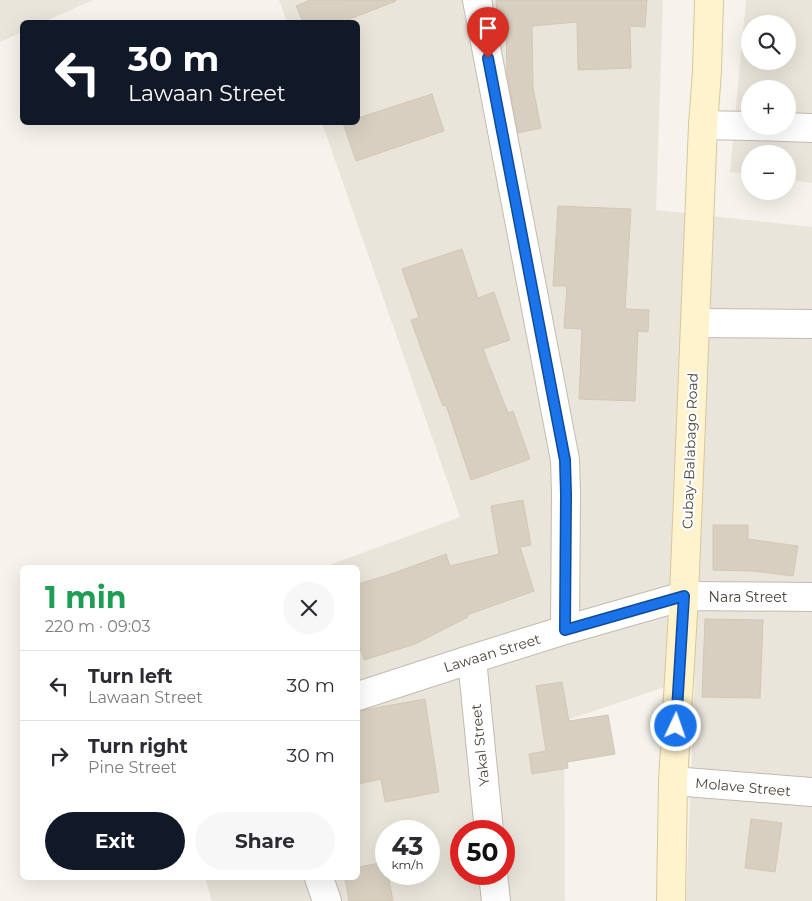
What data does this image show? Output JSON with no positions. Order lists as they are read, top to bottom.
{
  "streets": {
    "main road": ["Cubay-Balabago Road"],
    "street": [
      "Nara Street",
      "Lawaan Street",
      "Yakal Street",
      "Molave Street"
    ]
  },
  "crossings": [
    ["Cubay-Balabago Road", "Nara Street"],
    ["Cubay-Balabago Road", "Lawaan Street"],
    ["Cubay-Balabago Road", "Molave Street"],
    ["Nara Street", "Lawaan Street"],
    ["Lawaan Street", "Yakal Street"]
  ],
  "page": {
    "map_buttons": ["+", "−"],
    "turn": ["30 m", "Lawaan Street"],
    "heading": ["1 min", "220 m · 09:03"],
    "list": [
      {
        "name": "Turn left",
        "note": "Lawaan Street",
        "value": "30 m"
      },
      {
        "name": "Turn right",
        "note": "Pine Street",
        "value": "30 m"
      }
    ],
    "buttons": ["Exit", "Share"],
    "speed": "43 km/h",
    "limit": "50"
  }
}
